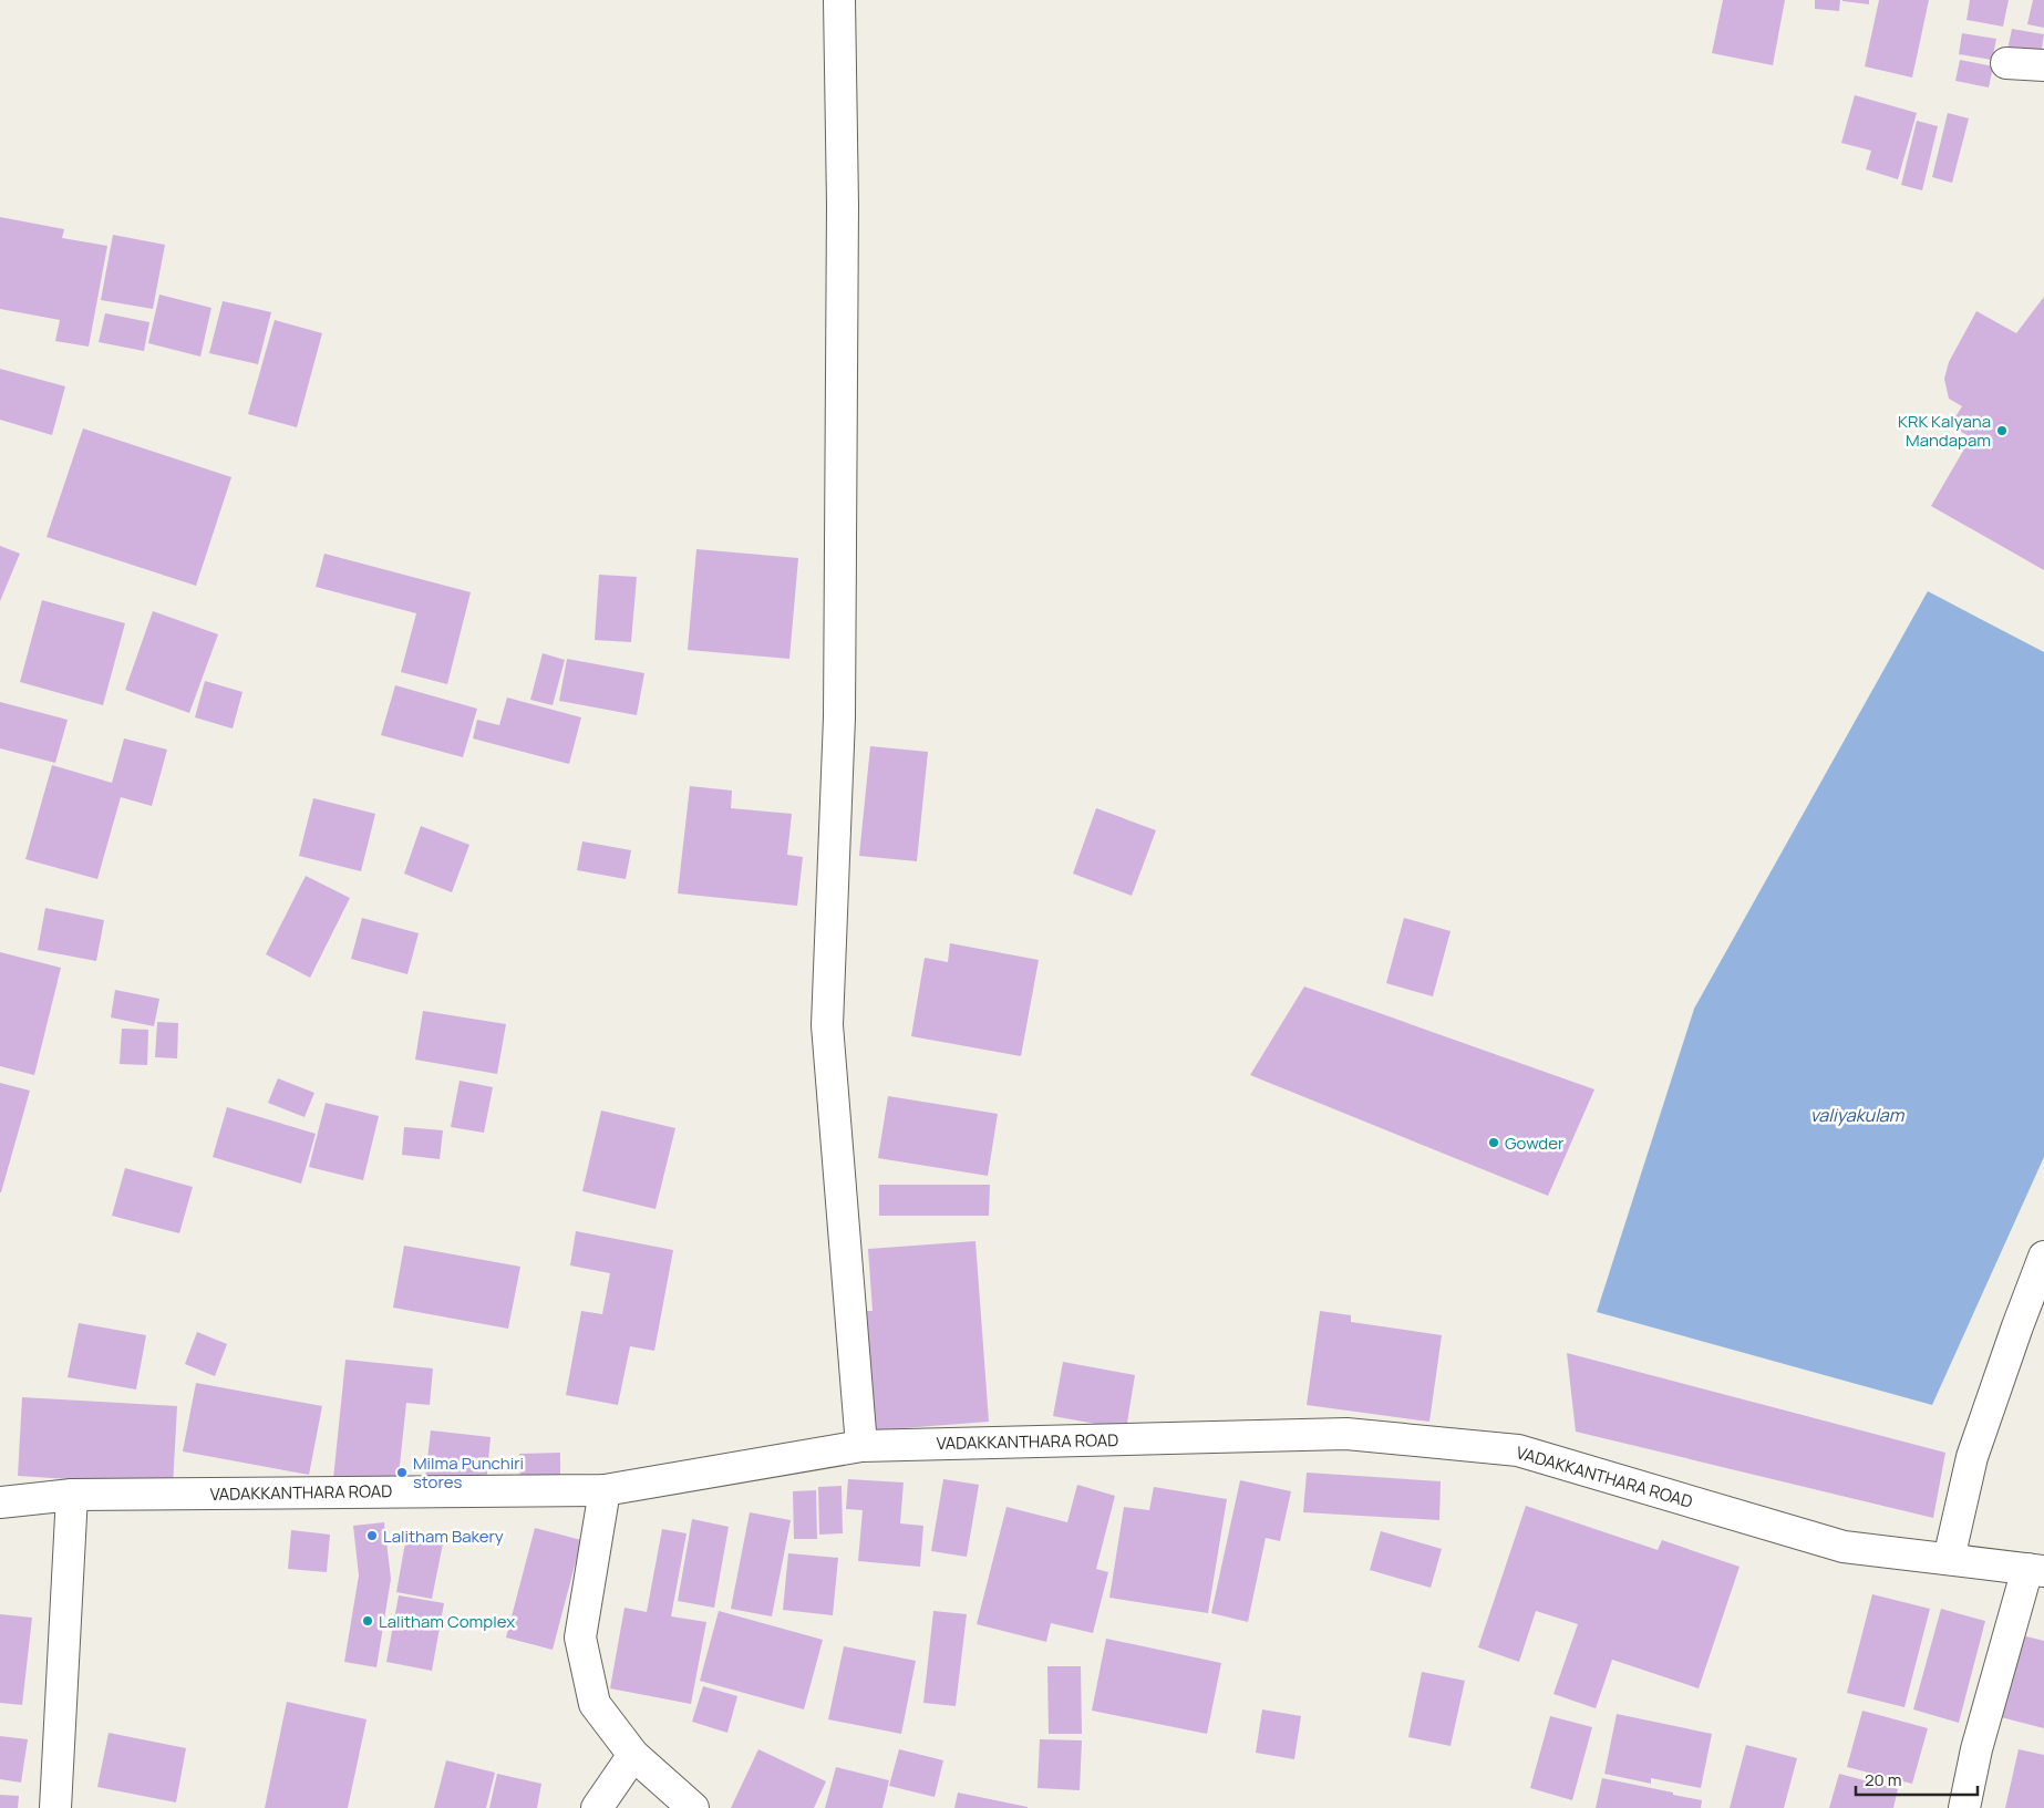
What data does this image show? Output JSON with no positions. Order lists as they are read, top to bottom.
{
  "streets": {
    "street": ["VADAKKANTHARA ROAD"]
  },
  "water": ["valiyakulam"],
  "places": [
    "KRK Kalyana Mandapam",
    "Gowder",
    "Milma Punchiri stores",
    "Lalitham Bakery",
    "Lalitham Complex"
  ],
  "scale_bar": "20 m"
}
